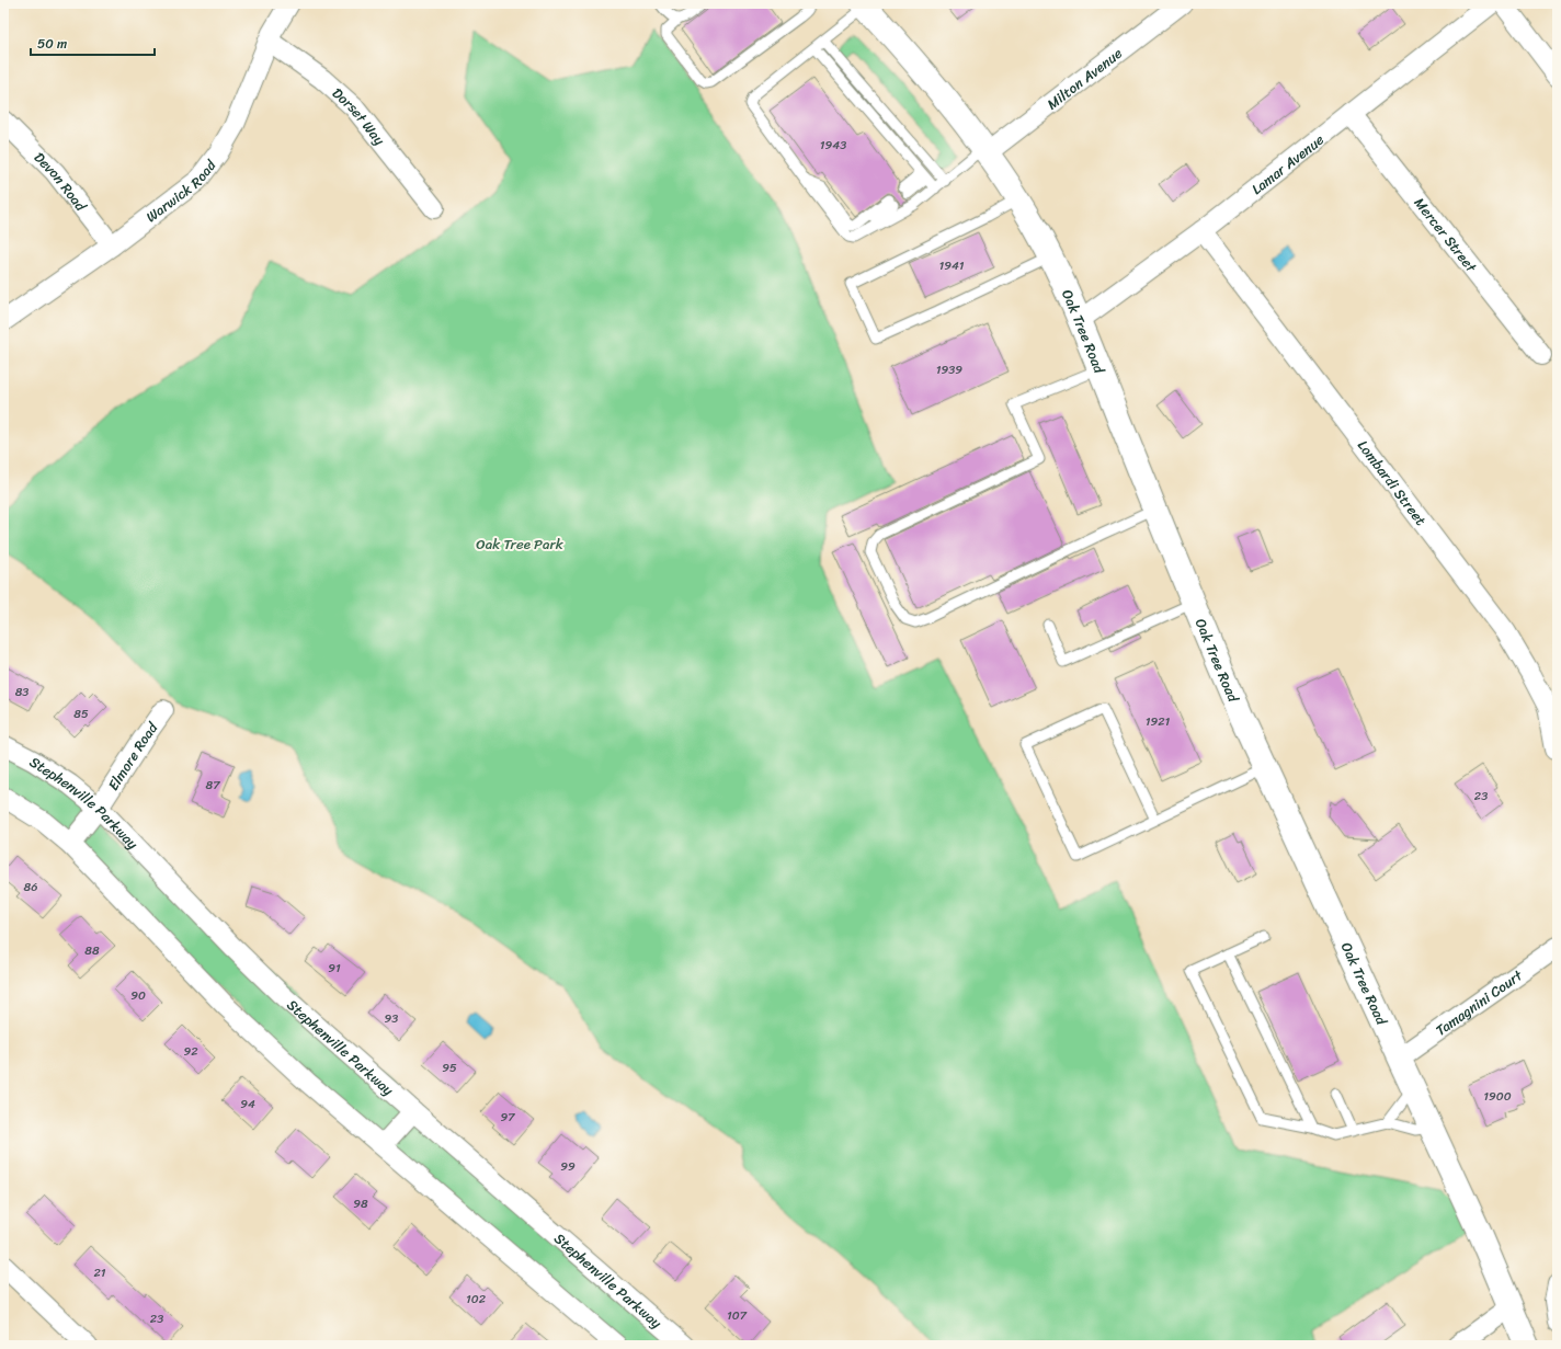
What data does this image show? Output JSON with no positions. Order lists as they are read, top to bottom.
{
  "streets": {
    "main road": ["Oak Tree Road"],
    "street": [
      "Milton Avenue",
      "Dorset Way",
      "Lamar Avenue",
      "Devon Road",
      "Warwick Road",
      "Mercer Street",
      "Lombardi Street",
      "Elmore Road",
      "Stephenville Parkway",
      "Tamagnini Court"
    ]
  },
  "crossings": [
    ["Milton Avenue", "Oak Tree Road"],
    ["Dorset Way", "Warwick Road"],
    ["Lamar Avenue", "Mercer Street"],
    ["Lamar Avenue", "Oak Tree Road"],
    ["Lamar Avenue", "Lombardi Street"],
    ["Devon Road", "Warwick Road"],
    ["Oak Tree Road", "Tamagnini Court"],
    ["Elmore Road", "Stephenville Parkway"]
  ],
  "parks": ["Oak Tree Park"],
  "house_numbers": [
    "1943",
    "1941",
    "1939",
    "83",
    "85",
    "1921",
    "87",
    "23",
    "86",
    "88",
    "91",
    "90",
    "93",
    "92",
    "95",
    "1900",
    "94",
    "97",
    "99",
    "98",
    "21",
    "102",
    "107",
    "23"
  ],
  "scale_bar": "50 m"
}
